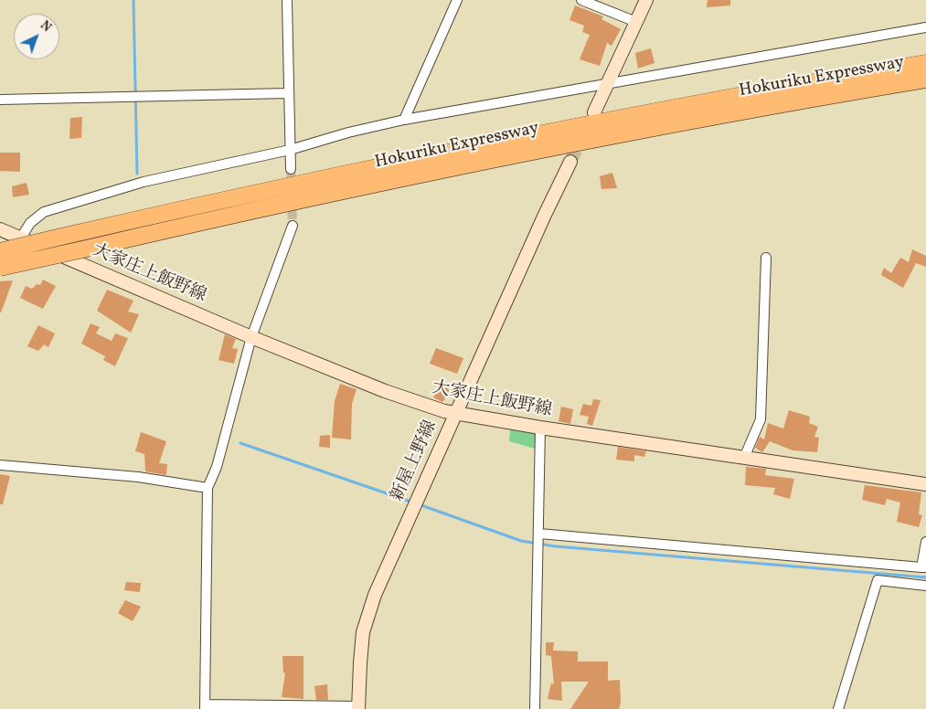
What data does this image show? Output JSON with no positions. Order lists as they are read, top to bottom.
{
  "streets": {
    "highway": ["Hokuriku Expressway"],
    "main road": ["大家庄上飯野線", "新屋上野線"]
  },
  "crossings": [
    ["大家庄上飯野線", "新屋上野線"]
  ],
  "north": "top right"
}
